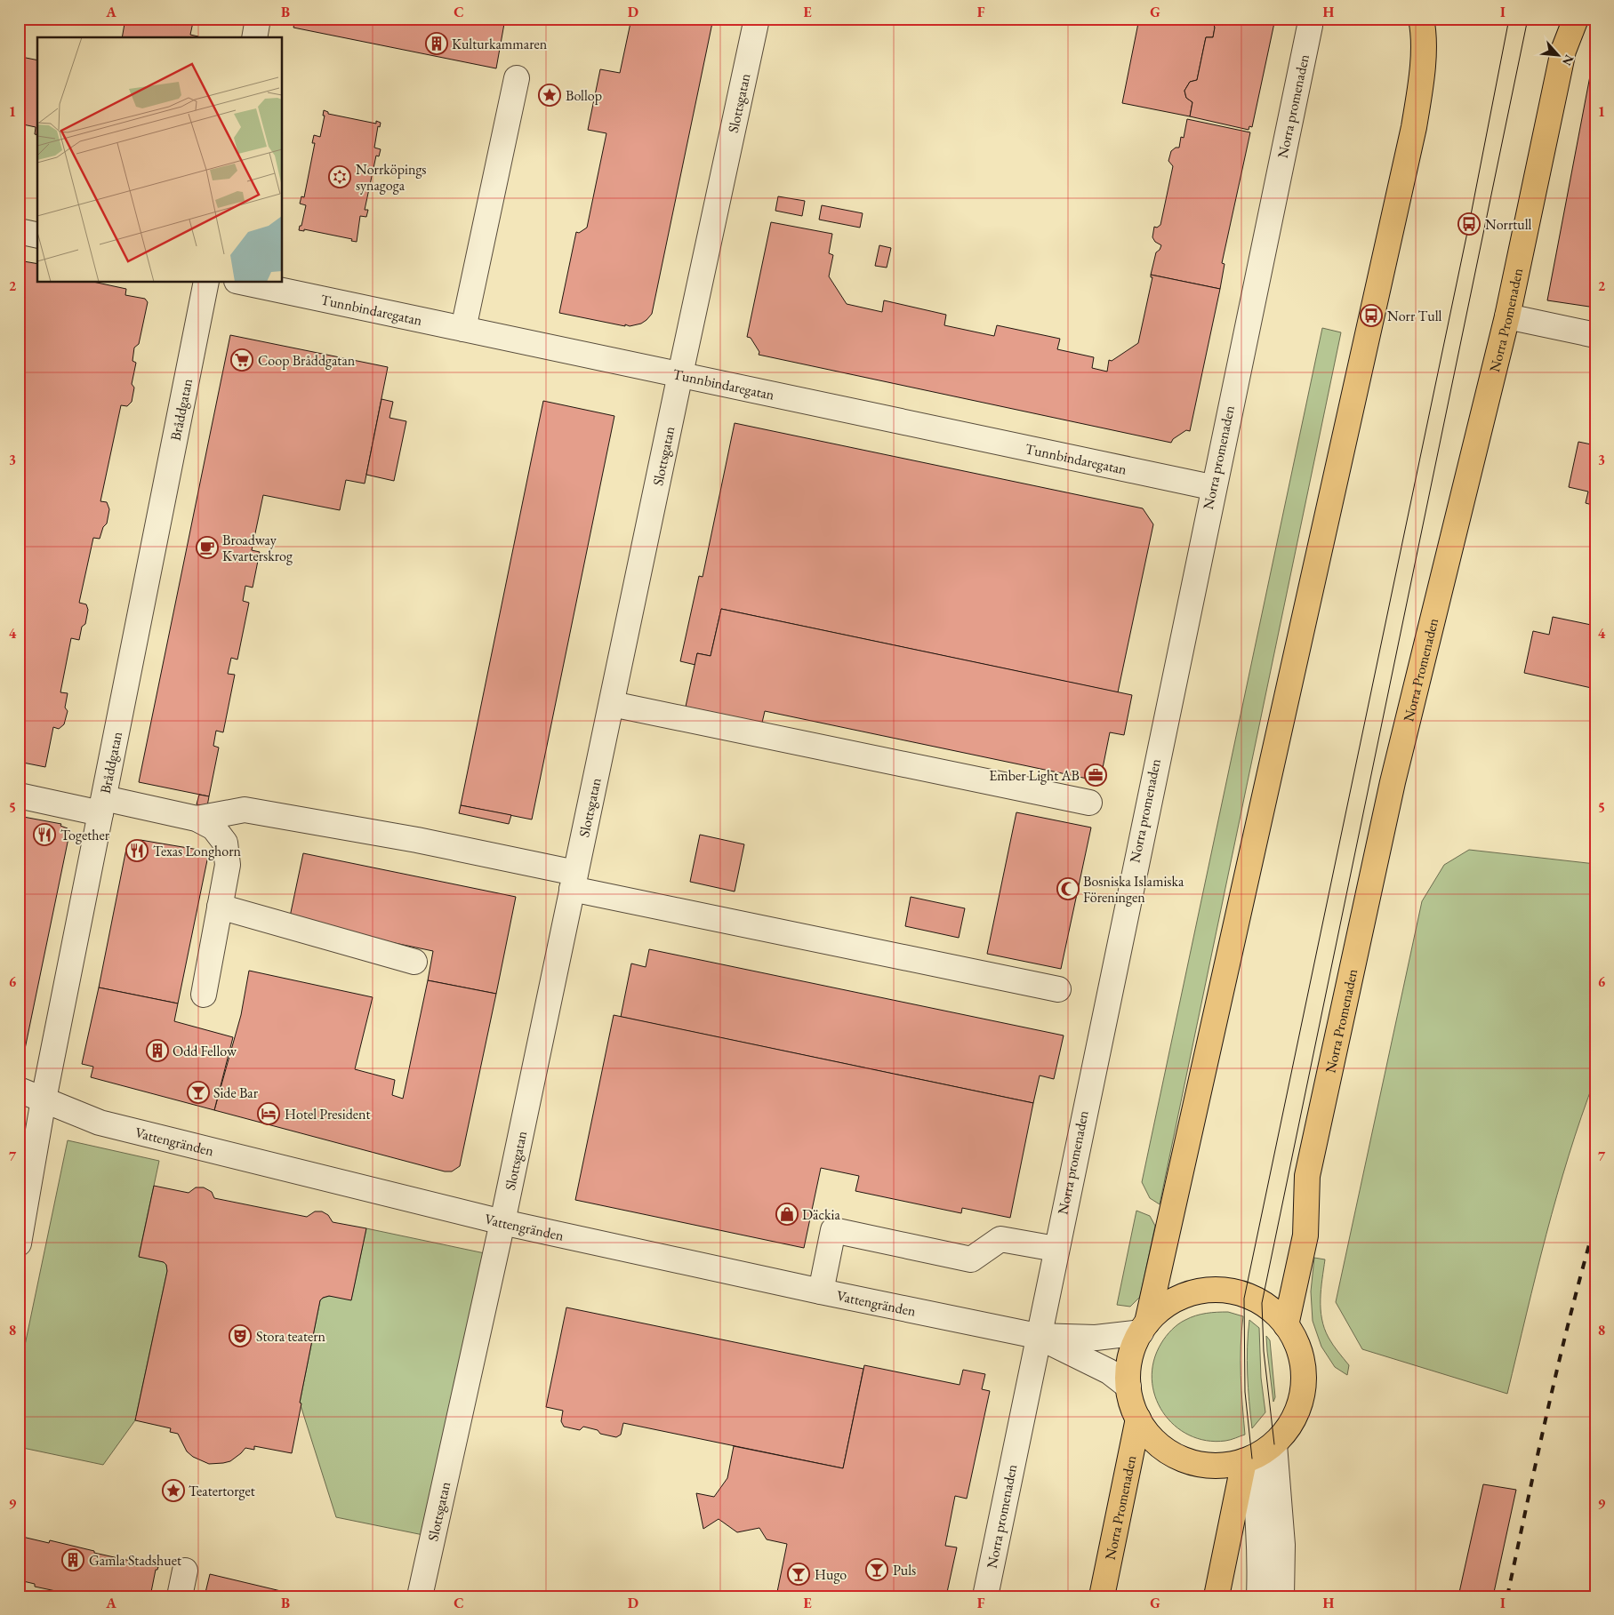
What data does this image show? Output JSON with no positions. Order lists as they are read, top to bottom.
{
  "streets": {
    "main road": ["Norra Promenaden"],
    "street": [
      "Slottsgatan",
      "Norra promenaden",
      "Tunnbindaregatan",
      "Bråddgatan",
      "Vattengränden"
    ]
  },
  "crossings": [
    ["Slottsgatan", "Tunnbindaregatan"],
    ["Slottsgatan", "Vattengränden"],
    ["Norra promenaden", "Tunnbindaregatan"],
    ["Norra promenaden", "Vattengränden"],
    ["Bråddgatan", "Vattengränden"]
  ],
  "places": {
    "building": ["Kulturkammaren", "Odd Fellow", "Gamla Stadshuet"],
    "place": ["Bollop", "Teatertorget"],
    "synagogue": ["Norrköpings synagoga"],
    "bus stop": ["Norrtull", "Norr Tull"],
    "supermarket": ["Coop Bråddgatan"],
    "cafe": ["Broadway Kvarterskrog"],
    "office": ["Ember Light AB"],
    "restaurant": ["Together", "Texas Longhorn"],
    "mosque": ["Bosniska Islamiska Föreningen"],
    "bar": ["Side Bar", "Puls", "Hugo"],
    "hotel": ["Hotel President"],
    "shop": ["Däckia"],
    "theatre": ["Stora teatern"]
  },
  "north": "bottom right",
  "grid": {
    "columns": [
      "A",
      "B",
      "C",
      "D",
      "E",
      "F",
      "G",
      "H",
      "I"
    ],
    "rows": [
      "1",
      "2",
      "3",
      "4",
      "5",
      "6",
      "7",
      "8",
      "9"
    ]
  }
}
